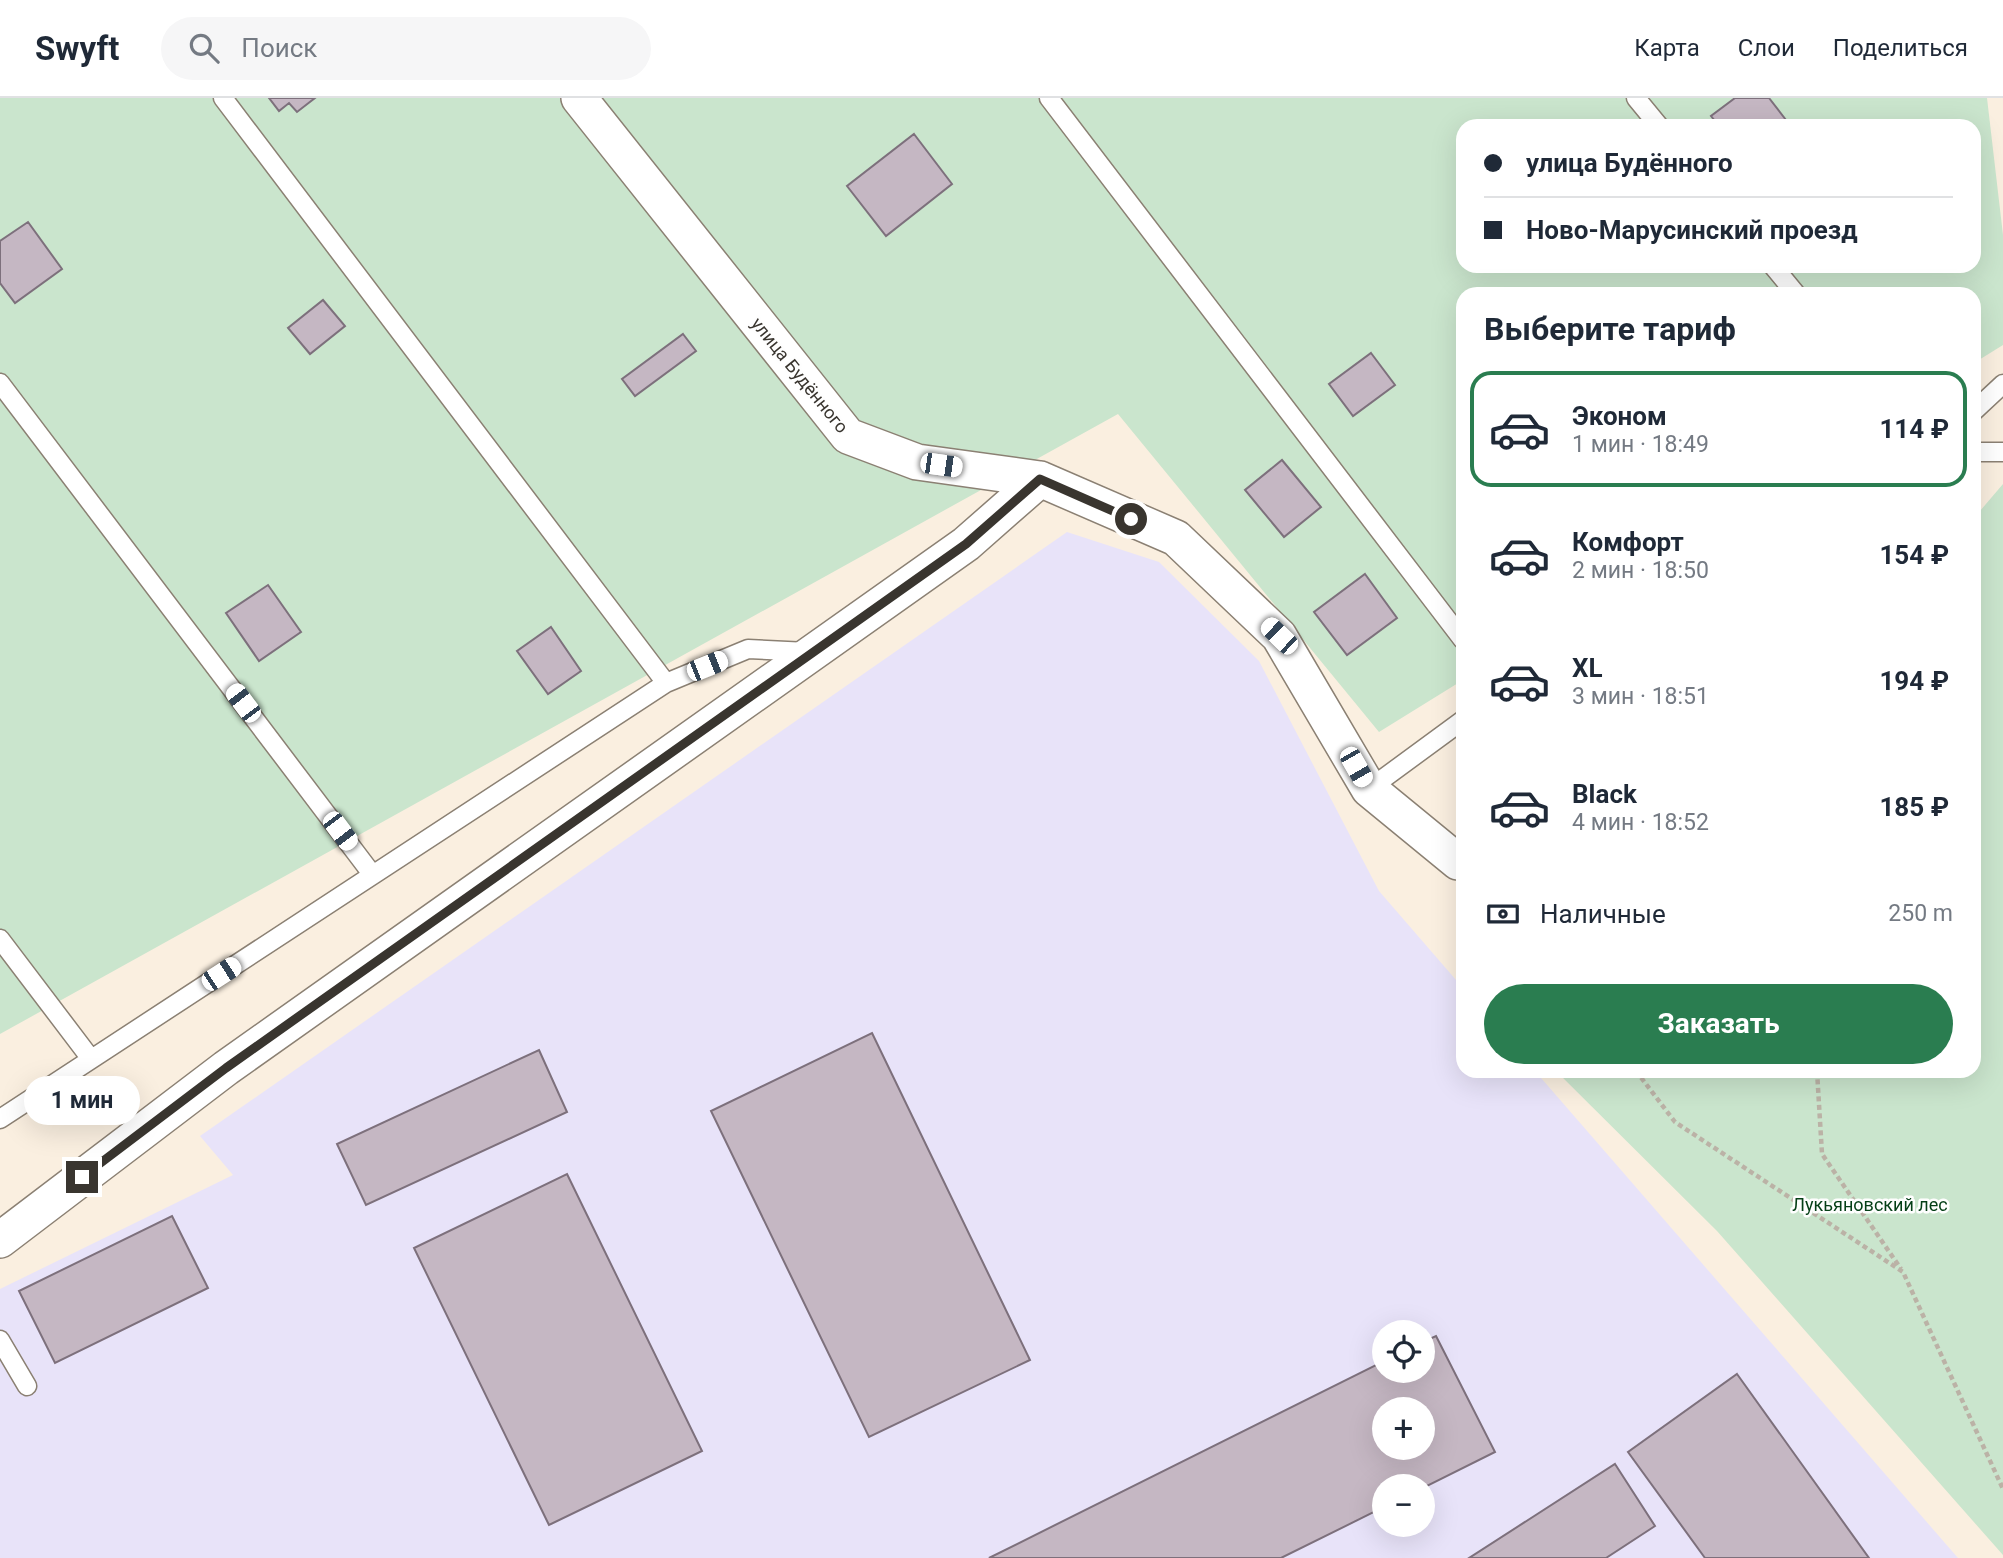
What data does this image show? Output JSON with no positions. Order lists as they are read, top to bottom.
{
  "streets": {
    "street": ["улица Будённого"]
  },
  "parks": ["Лукьяновский лес"],
  "page": {
    "header": "Swyft",
    "search": "Поиск",
    "nav": ["Карта", "Слои", "Поделиться"],
    "banner": ["улица Будённого", "Ново-Марусинский проезд"],
    "heading": "Выберите тариф",
    "list": [
      {
        "name": "Эконом",
        "note": "1 мин · 18:49",
        "value": "114 ₽"
      },
      {
        "name": "Комфорт",
        "note": "2 мин · 18:50",
        "value": "154 ₽"
      },
      {
        "name": "XL",
        "note": "3 мин · 18:51",
        "value": "194 ₽"
      },
      {
        "name": "Black",
        "note": "4 мин · 18:52",
        "value": "185 ₽"
      }
    ],
    "pay": ["Наличные", "250 m"],
    "buttons": "Заказать",
    "bubble": "1 мин",
    "map_buttons": ["+", "−"]
  }
}
